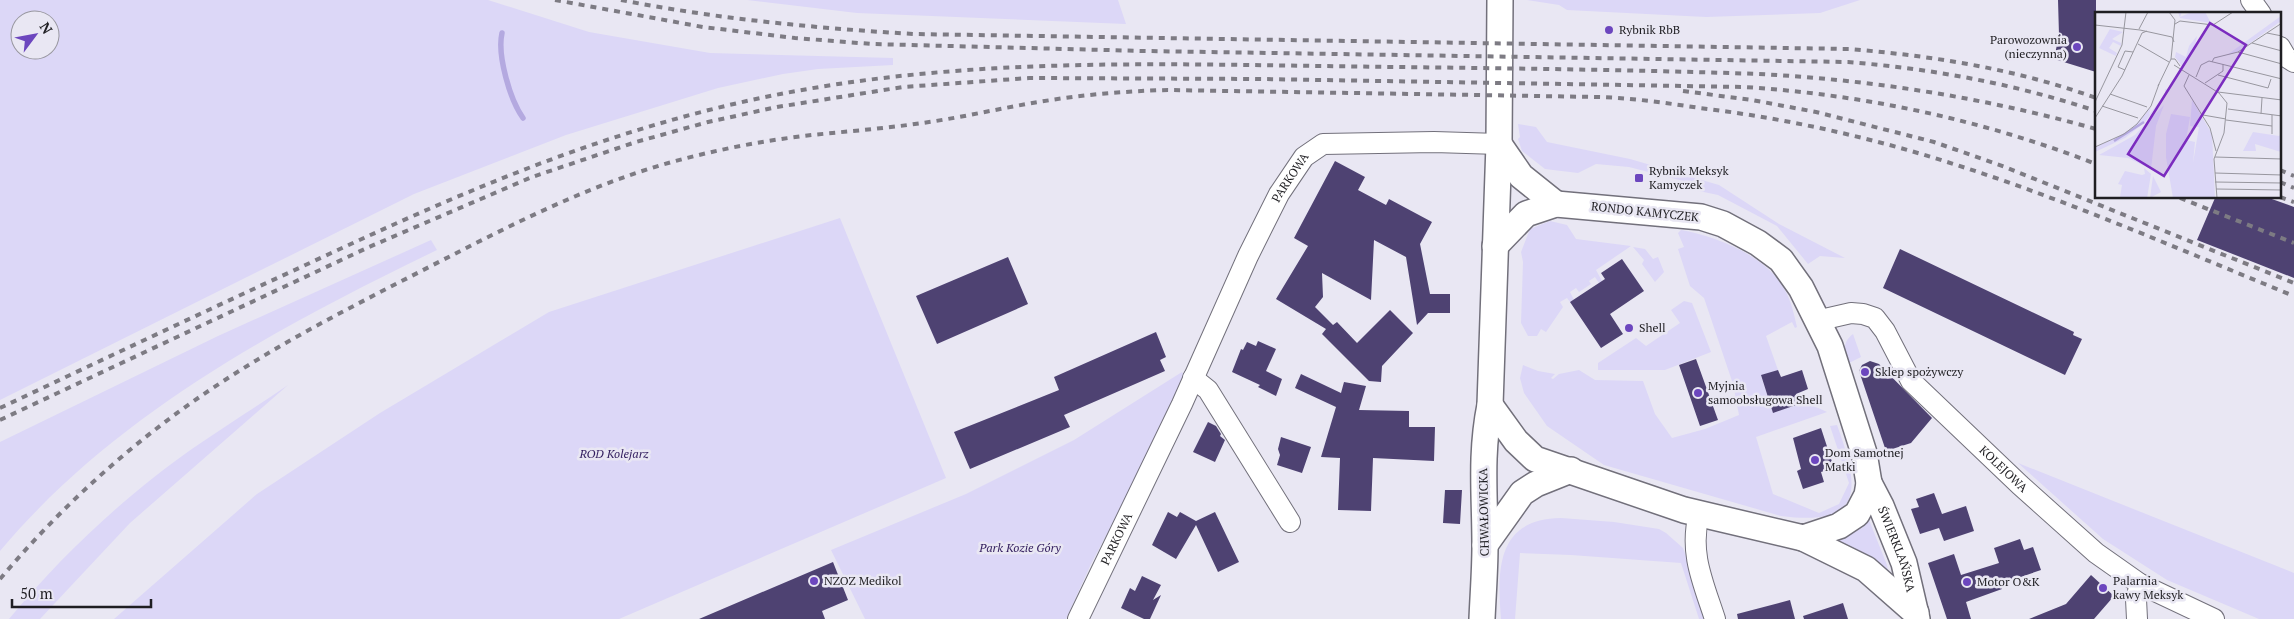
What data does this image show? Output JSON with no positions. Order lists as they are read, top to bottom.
{
  "streets": {
    "main road": ["RONDO KAMYCZEK", "CHWAŁOWICKA", "ŚWIERKLAŃSKA"],
    "street": ["PARKOWA", "KOLEJOWA"]
  },
  "crossings": [
    ["RONDO KAMYCZEK", "KOLEJOWA"],
    ["RONDO KAMYCZEK", "ŚWIERKLAŃSKA"]
  ],
  "parks": ["ROD Kolejarz", "Park Kozie Góry"],
  "places": {
    "other": [
      "Rybnik RbB",
      "Parowozownia (nieczynna)",
      "Shell",
      "Sklep spożywczy",
      "Myjnia samoobsługowa Shell",
      "Dom Samotnej Matki",
      "NZOZ Medikol",
      "Motor O&K",
      "Palarnia kawy Meksyk"
    ],
    "transit": ["Rybnik Meksyk Kamyczek"]
  },
  "scale_bar": "50 m",
  "north": "top right"
}
